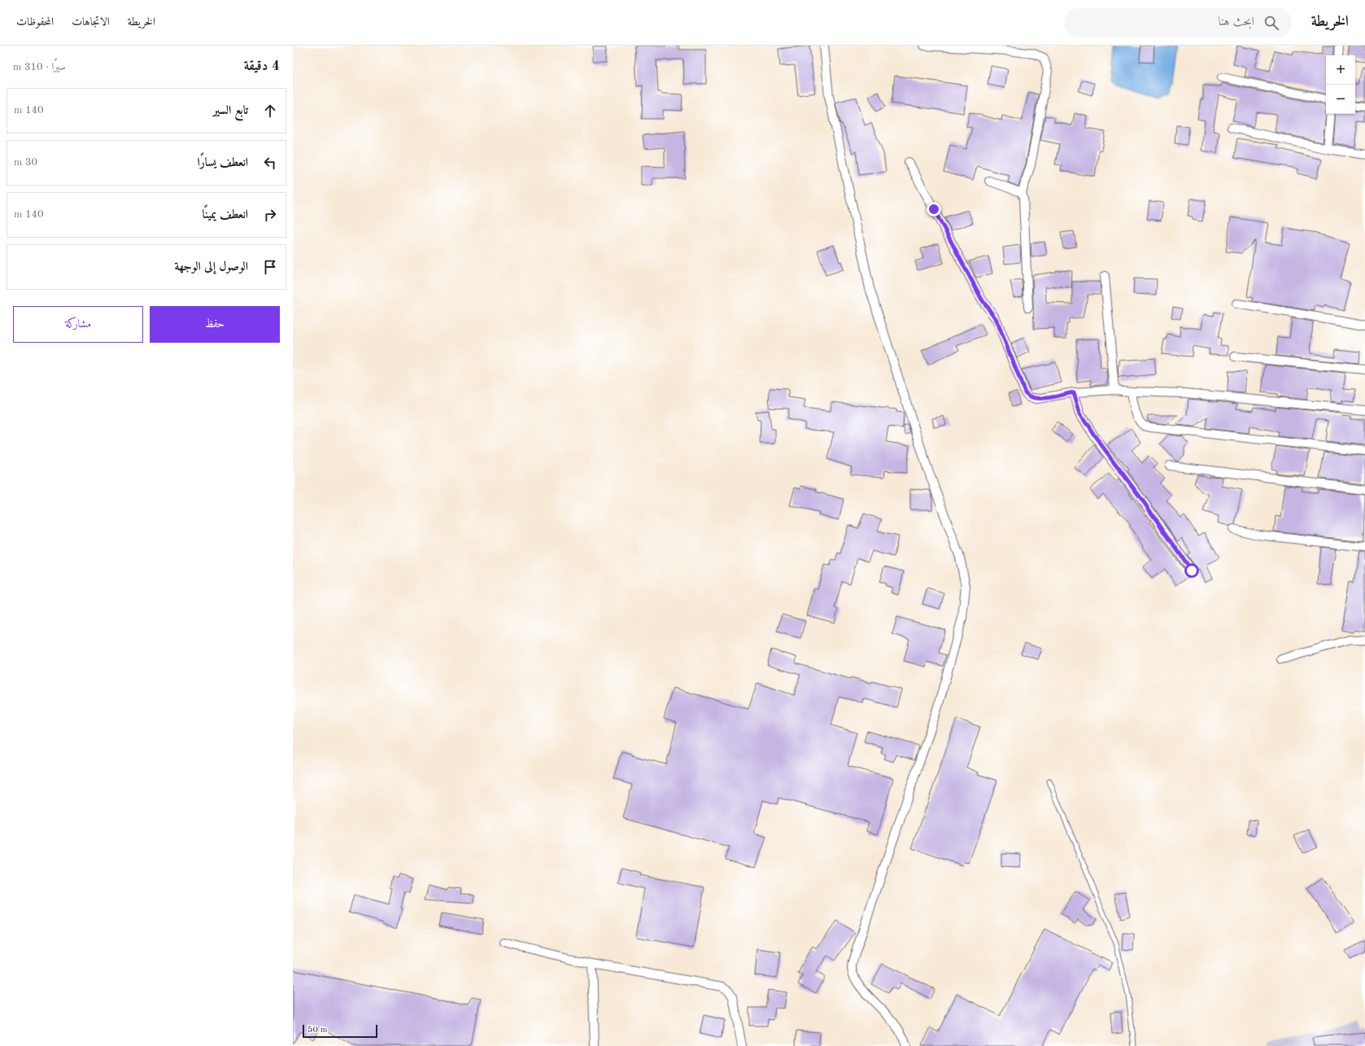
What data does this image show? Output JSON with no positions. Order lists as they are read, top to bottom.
{
  "scale_bar": "50 m",
  "page": {
    "header": "الخريطة",
    "search": "ابحث هنا",
    "nav": ["الخريطة", "الاتجاهات", "المحفوظات"],
    "heading": ["4 دقيقة", "سيرًا · 310 m"],
    "map_buttons": ["+", "−"],
    "list": [
      ["تابع السير", "140 m"],
      ["انعطف يسارًا", "30 m"],
      ["انعطف يمينًا", "140 m"],
      "الوصول إلى الوجهة"
    ],
    "buttons": ["حفظ", "مشاركة"],
    "scale": "50 m"
  }
}
